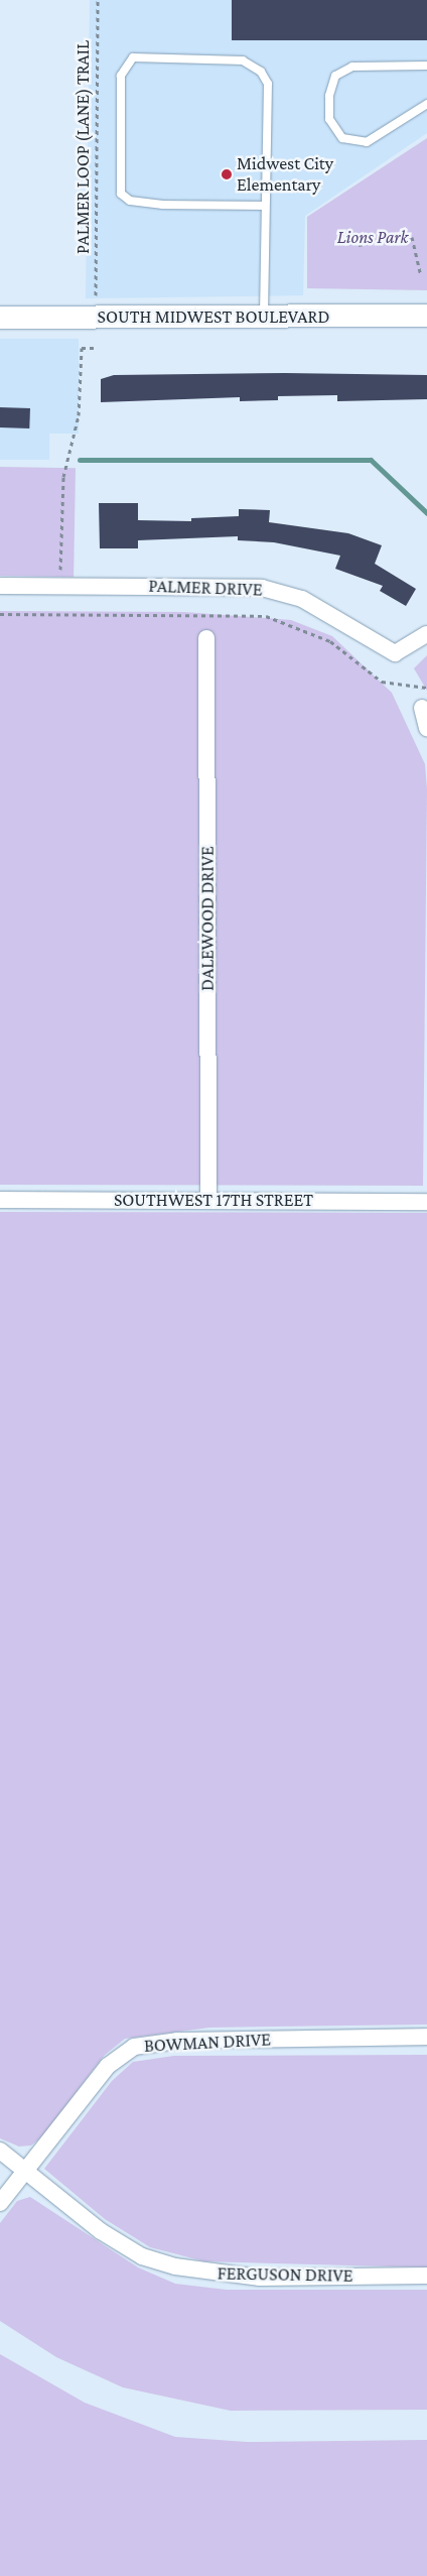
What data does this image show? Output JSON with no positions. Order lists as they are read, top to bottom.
{
  "streets": {
    "main road": ["SOUTH MIDWEST BOULEVARD"],
    "street": [
      "PALMER DRIVE",
      "DALEWOOD DRIVE",
      "SOUTHWEST 17TH STREET",
      "BOWMAN DRIVE",
      "FERGUSON DRIVE"
    ],
    "path": ["PALMER LOOP (LANE) TRAIL"]
  },
  "crossings": [
    ["DALEWOOD DRIVE", "SOUTHWEST 17TH STREET"],
    ["BOWMAN DRIVE", "FERGUSON DRIVE"]
  ],
  "parks": ["Lions Park"],
  "places": ["Midwest City Elementary"]
}
